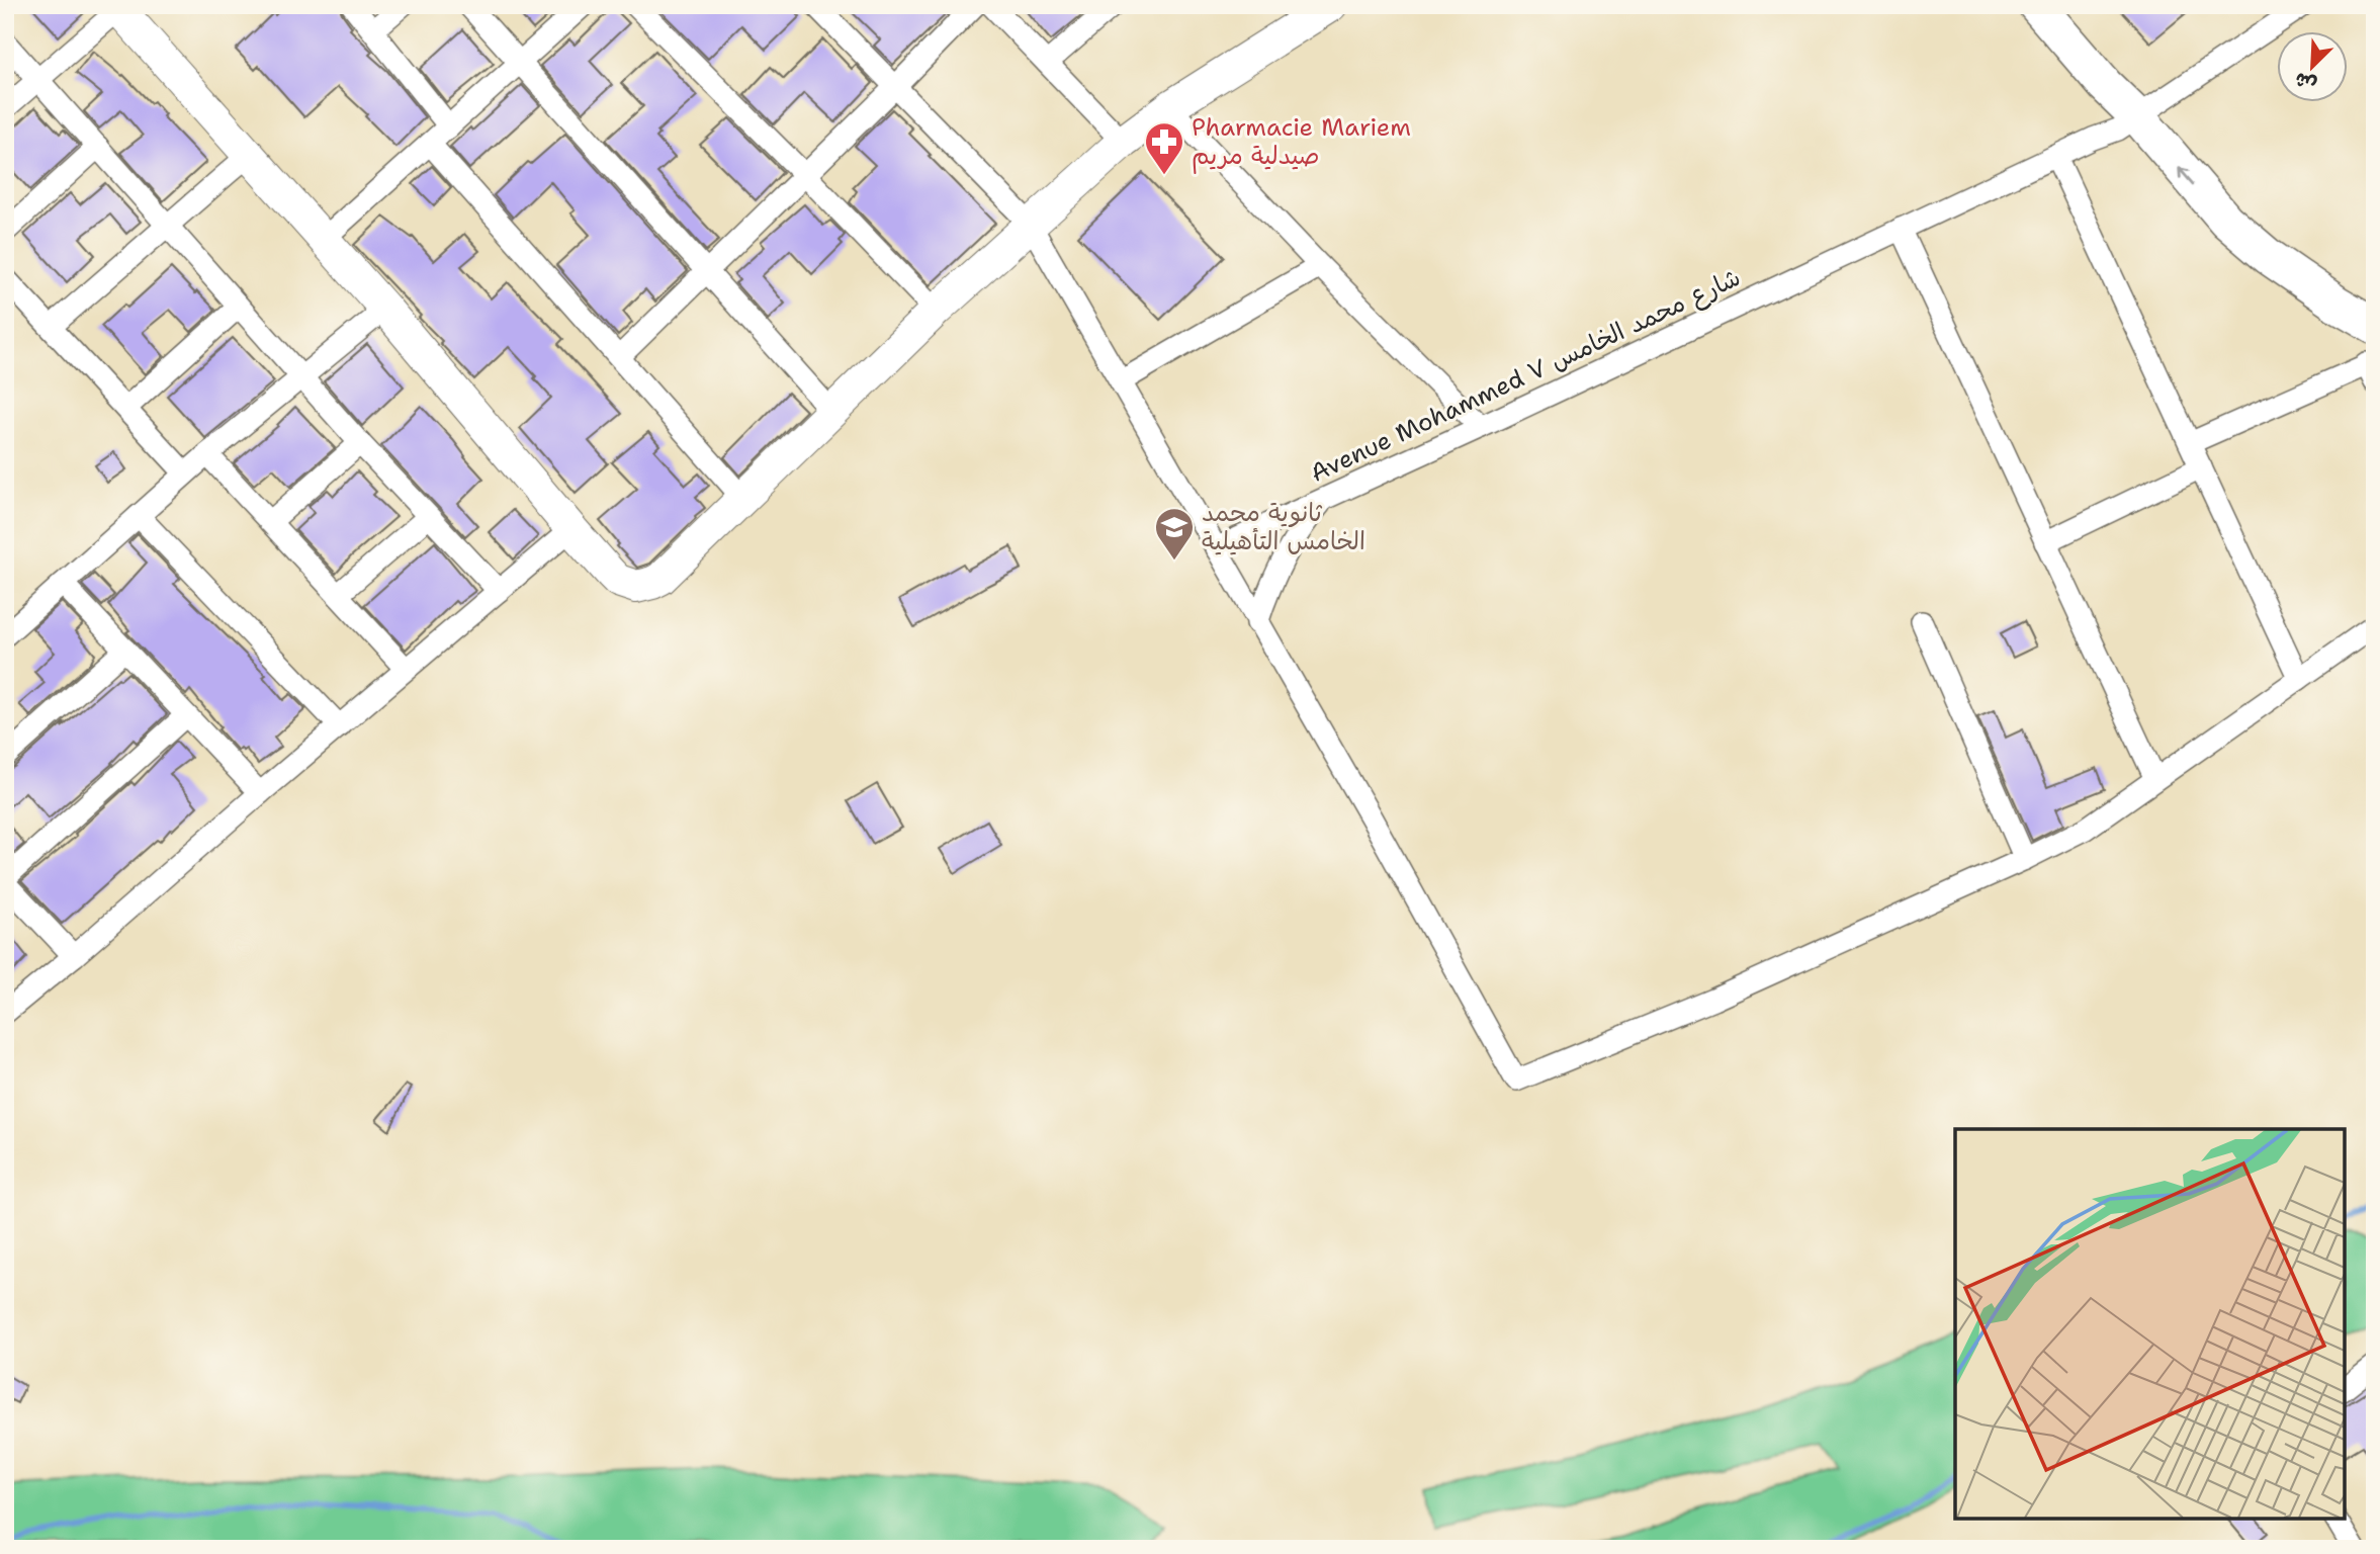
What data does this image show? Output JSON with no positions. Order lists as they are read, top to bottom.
{
  "streets": {
    "street": ["Avenue Mohammed V شارع محمد الخامس"]
  },
  "places": {
    "pharmacy": ["Pharmacie Mariem صيدلية مريم"],
    "school or university": ["ثانوية محمد الخامس التأهيلية"]
  },
  "north": "bottom left"
}
